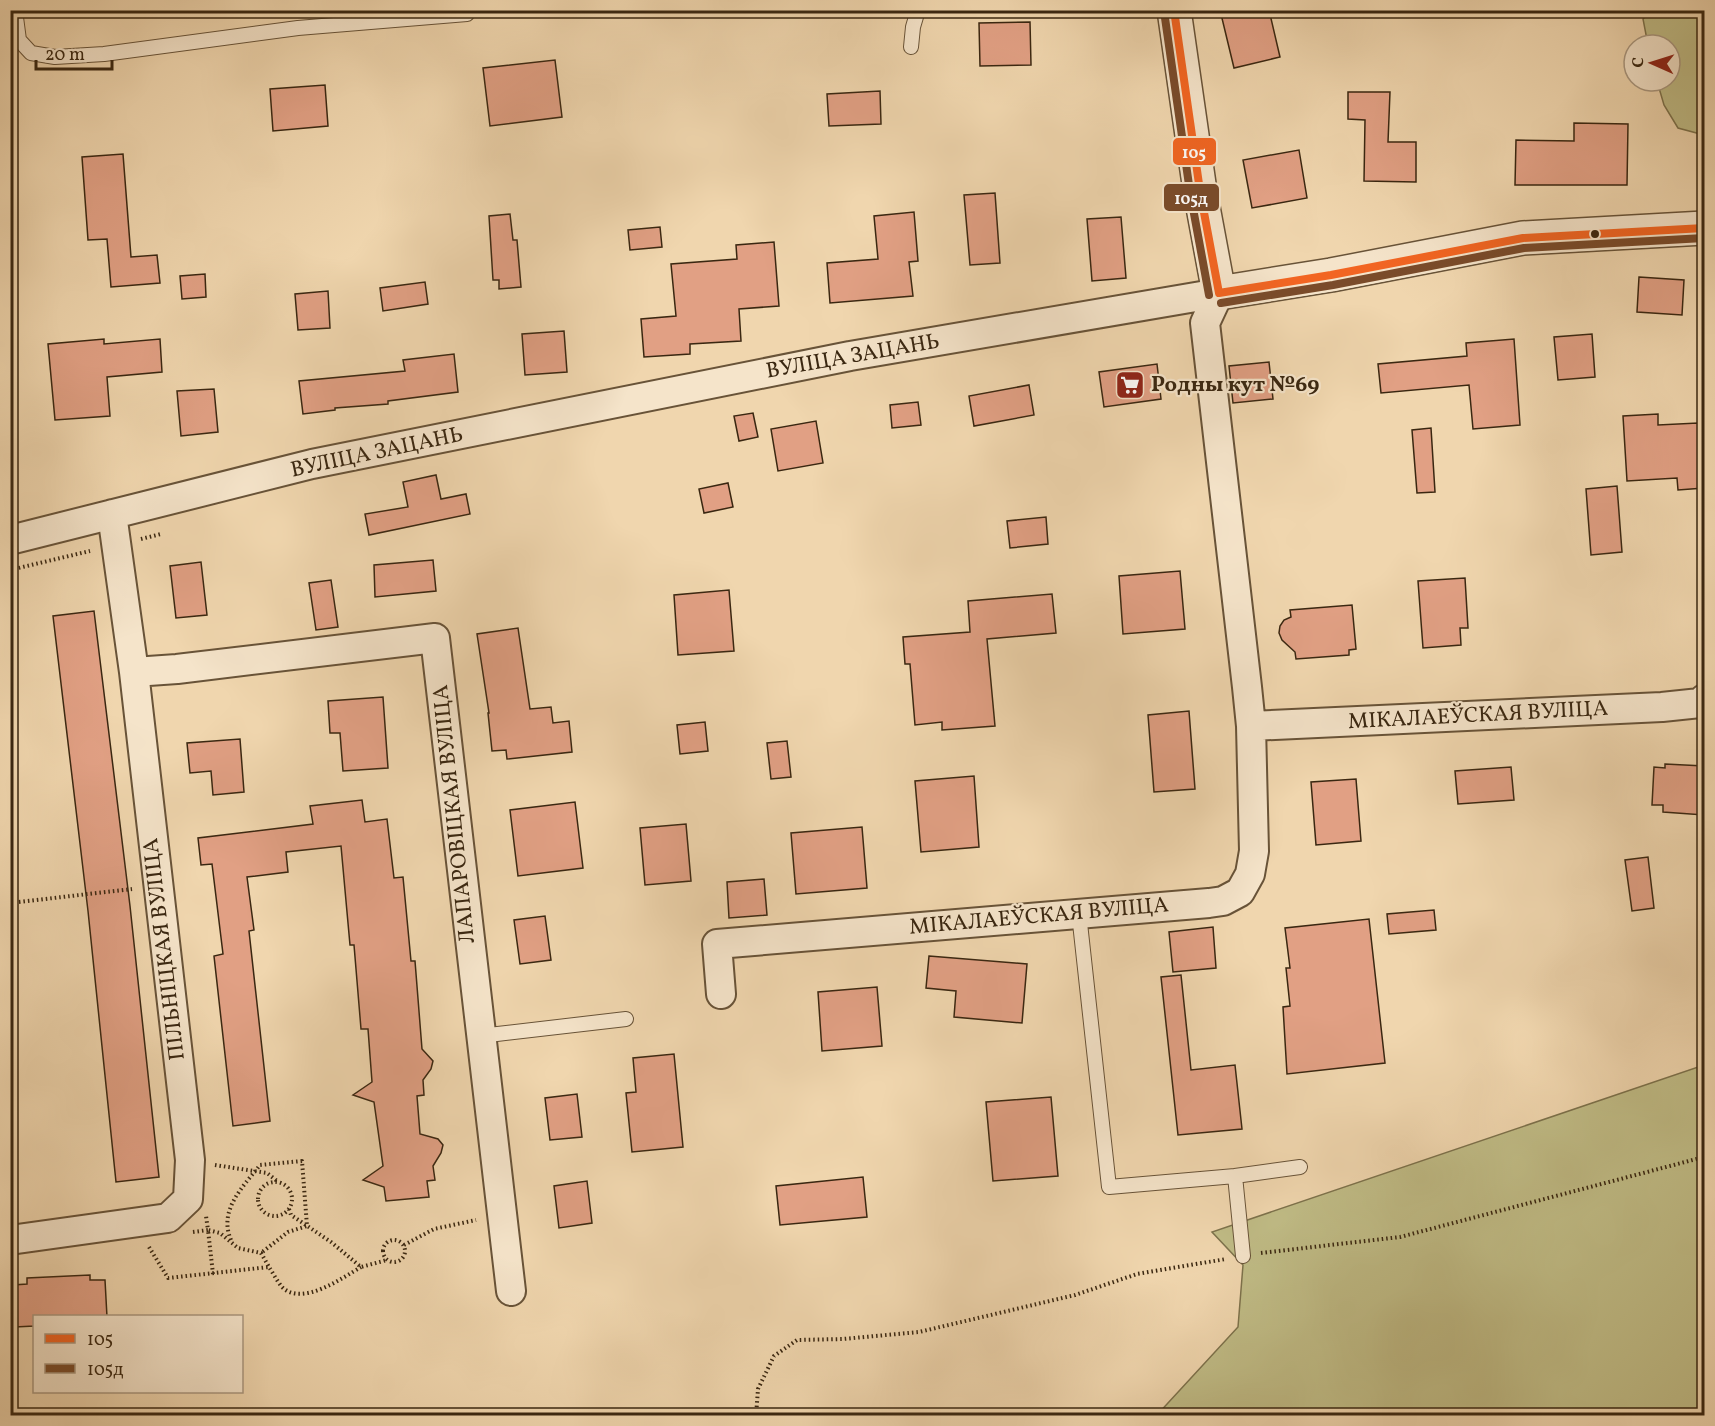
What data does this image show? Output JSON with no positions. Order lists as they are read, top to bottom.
{
  "streets": {
    "street": [
      "ВУЛІЦА ЗАЦАНЬ",
      "МІКАЛАЕЎСКАЯ ВУЛІЦА",
      "ЛАПАРОВІЦКАЯ ВУЛІЦА",
      "ПІЛЬНІЦКАЯ ВУЛІЦА"
    ]
  },
  "crossings": [
    ["ВУЛІЦА ЗАЦАНЬ", "МІКАЛАЕЎСКАЯ ВУЛІЦА"],
    ["ВУЛІЦА ЗАЦАНЬ", "ПІЛЬНІЦКАЯ ВУЛІЦА"],
    ["ЛАПАРОВІЦКАЯ ВУЛІЦА", "ПІЛЬНІЦКАЯ ВУЛІЦА"]
  ],
  "places": {
    "supermarket": ["Родны кут №69"]
  },
  "lines": ["transit line 105", "transit line 105д"],
  "legend": ["105", "105д"],
  "scale_bar": "20 m",
  "north": "left"
}
